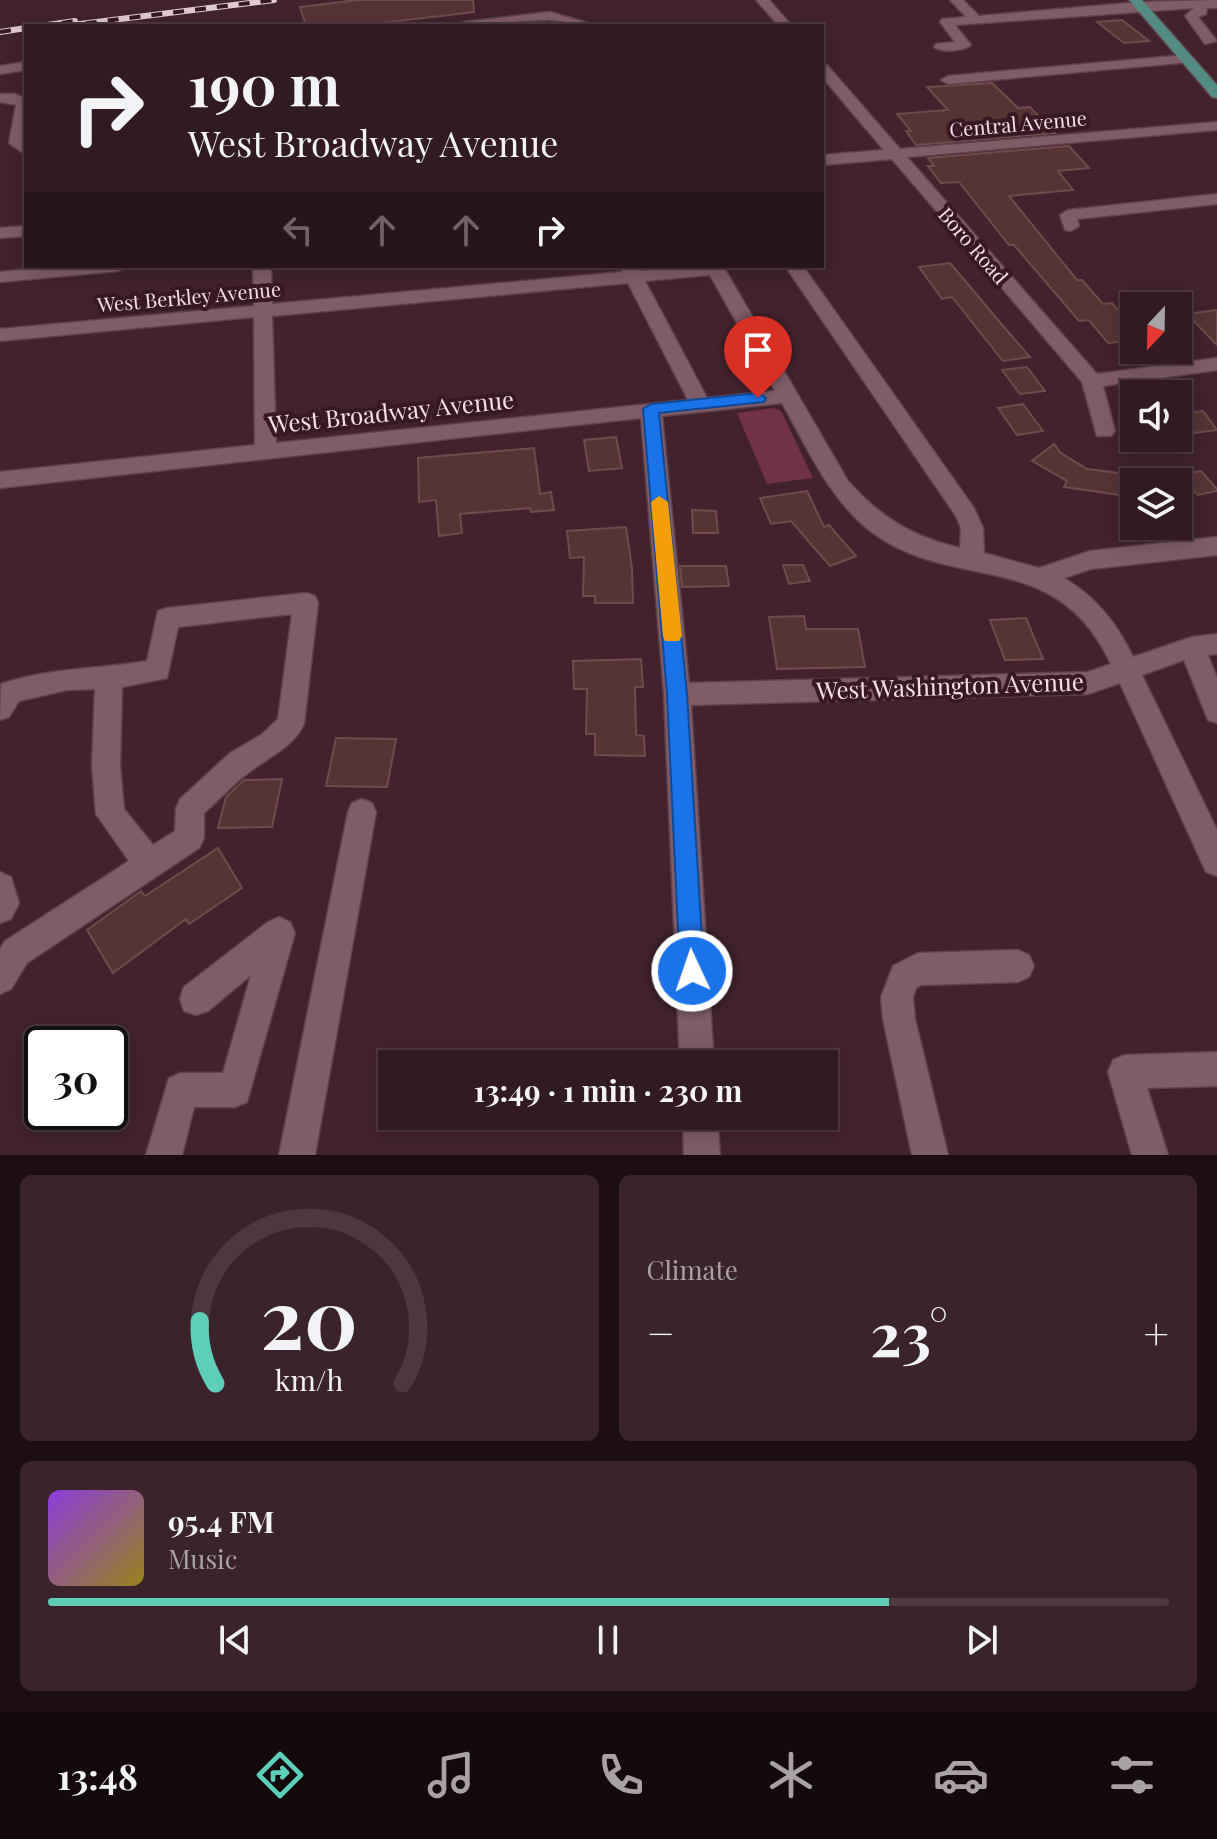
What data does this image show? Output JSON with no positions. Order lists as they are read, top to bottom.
{
  "streets": {
    "street": [
      "Central Avenue",
      "Boro Road",
      "West Berkley Avenue",
      "West Broadway Avenue",
      "West Washington Avenue"
    ]
  },
  "crossings": [
    ["Central Avenue", "Boro Road"]
  ],
  "north": "bottom",
  "page": {
    "turn": ["190 m", "West Broadway Avenue"],
    "limit": "30",
    "trip": "13:49 · 1 min · 230 m",
    "tile": "Climate",
    "heat": ["−", "23°", "+"],
    "song": ["95.4 FM", "Music"],
    "tabs": "13:48",
    "gauge": ["20", "km/h"]
  }
}
